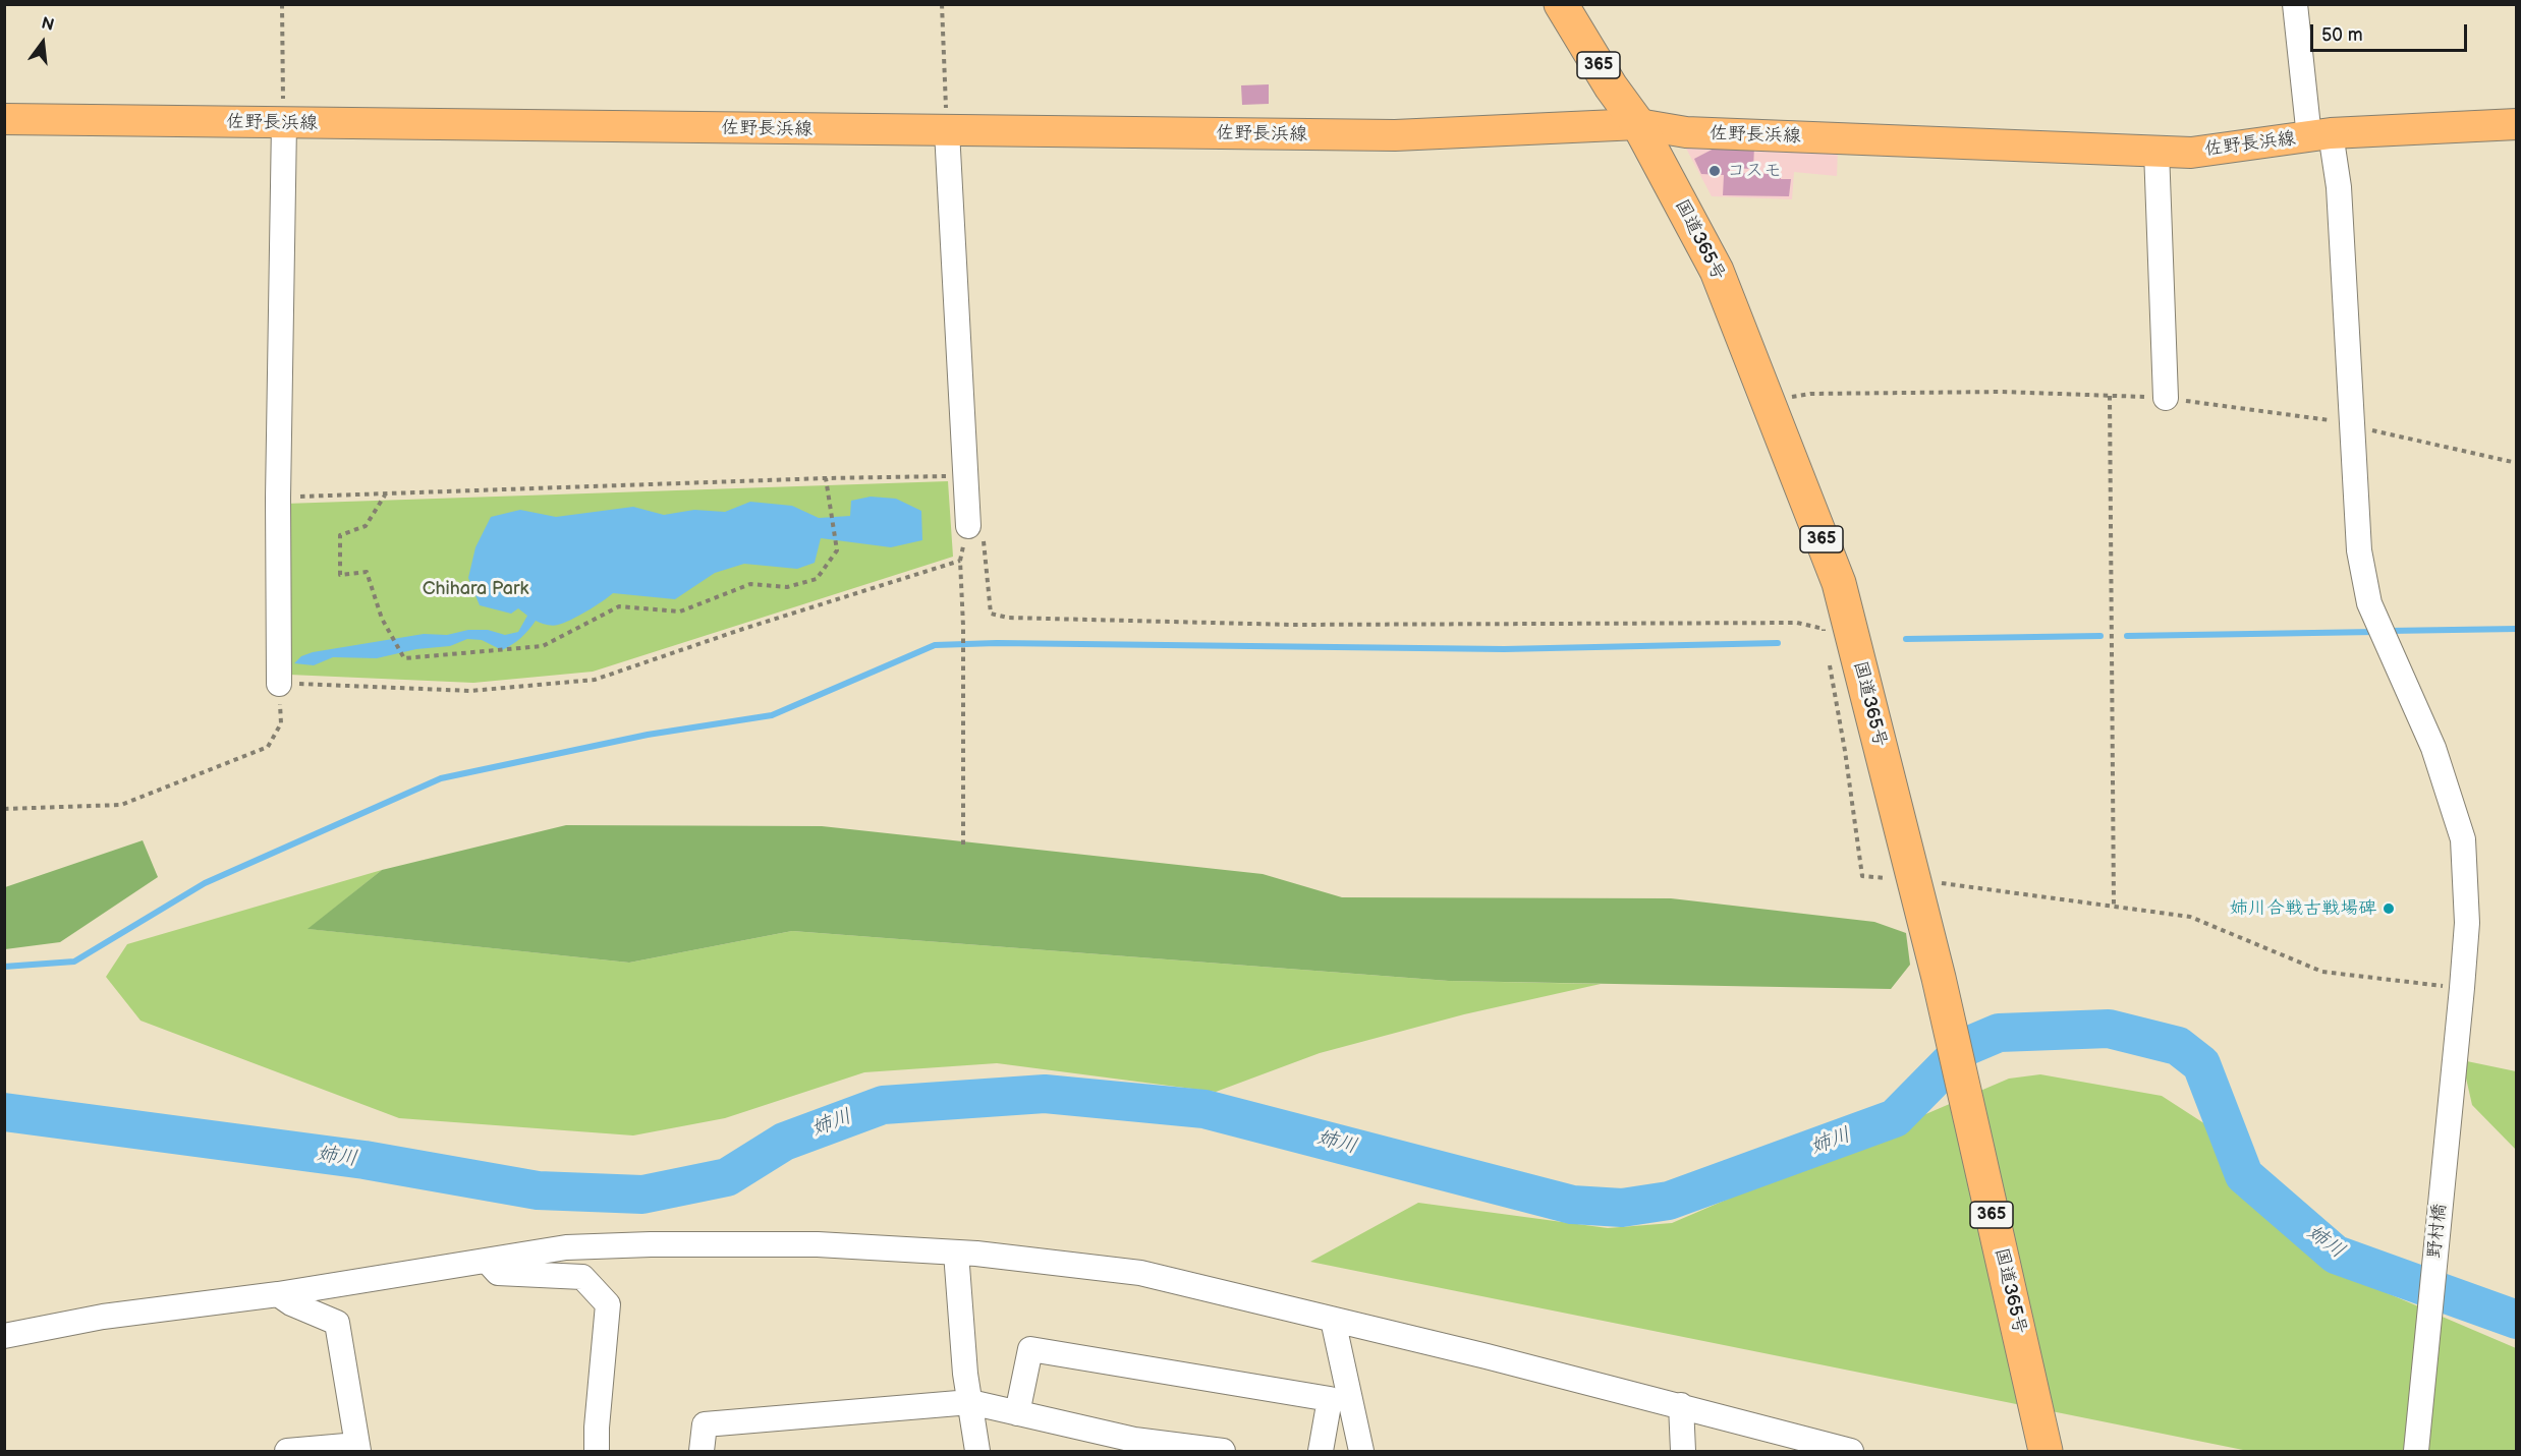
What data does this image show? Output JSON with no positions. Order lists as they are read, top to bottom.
{
  "streets": {
    "highway": ["365", "国道365号"],
    "main road": ["佐野長浜線"],
    "street": ["野村橋"]
  },
  "crossings": [
    ["佐野長浜線", "国道365号"],
    ["佐野長浜線", "野村橋"]
  ],
  "water": ["姉川"],
  "parks": ["Chihara Park"],
  "places": ["コスモ", "姉川合戦古戦場碑"],
  "scale_bar": "50 m",
  "north": "top"
}
